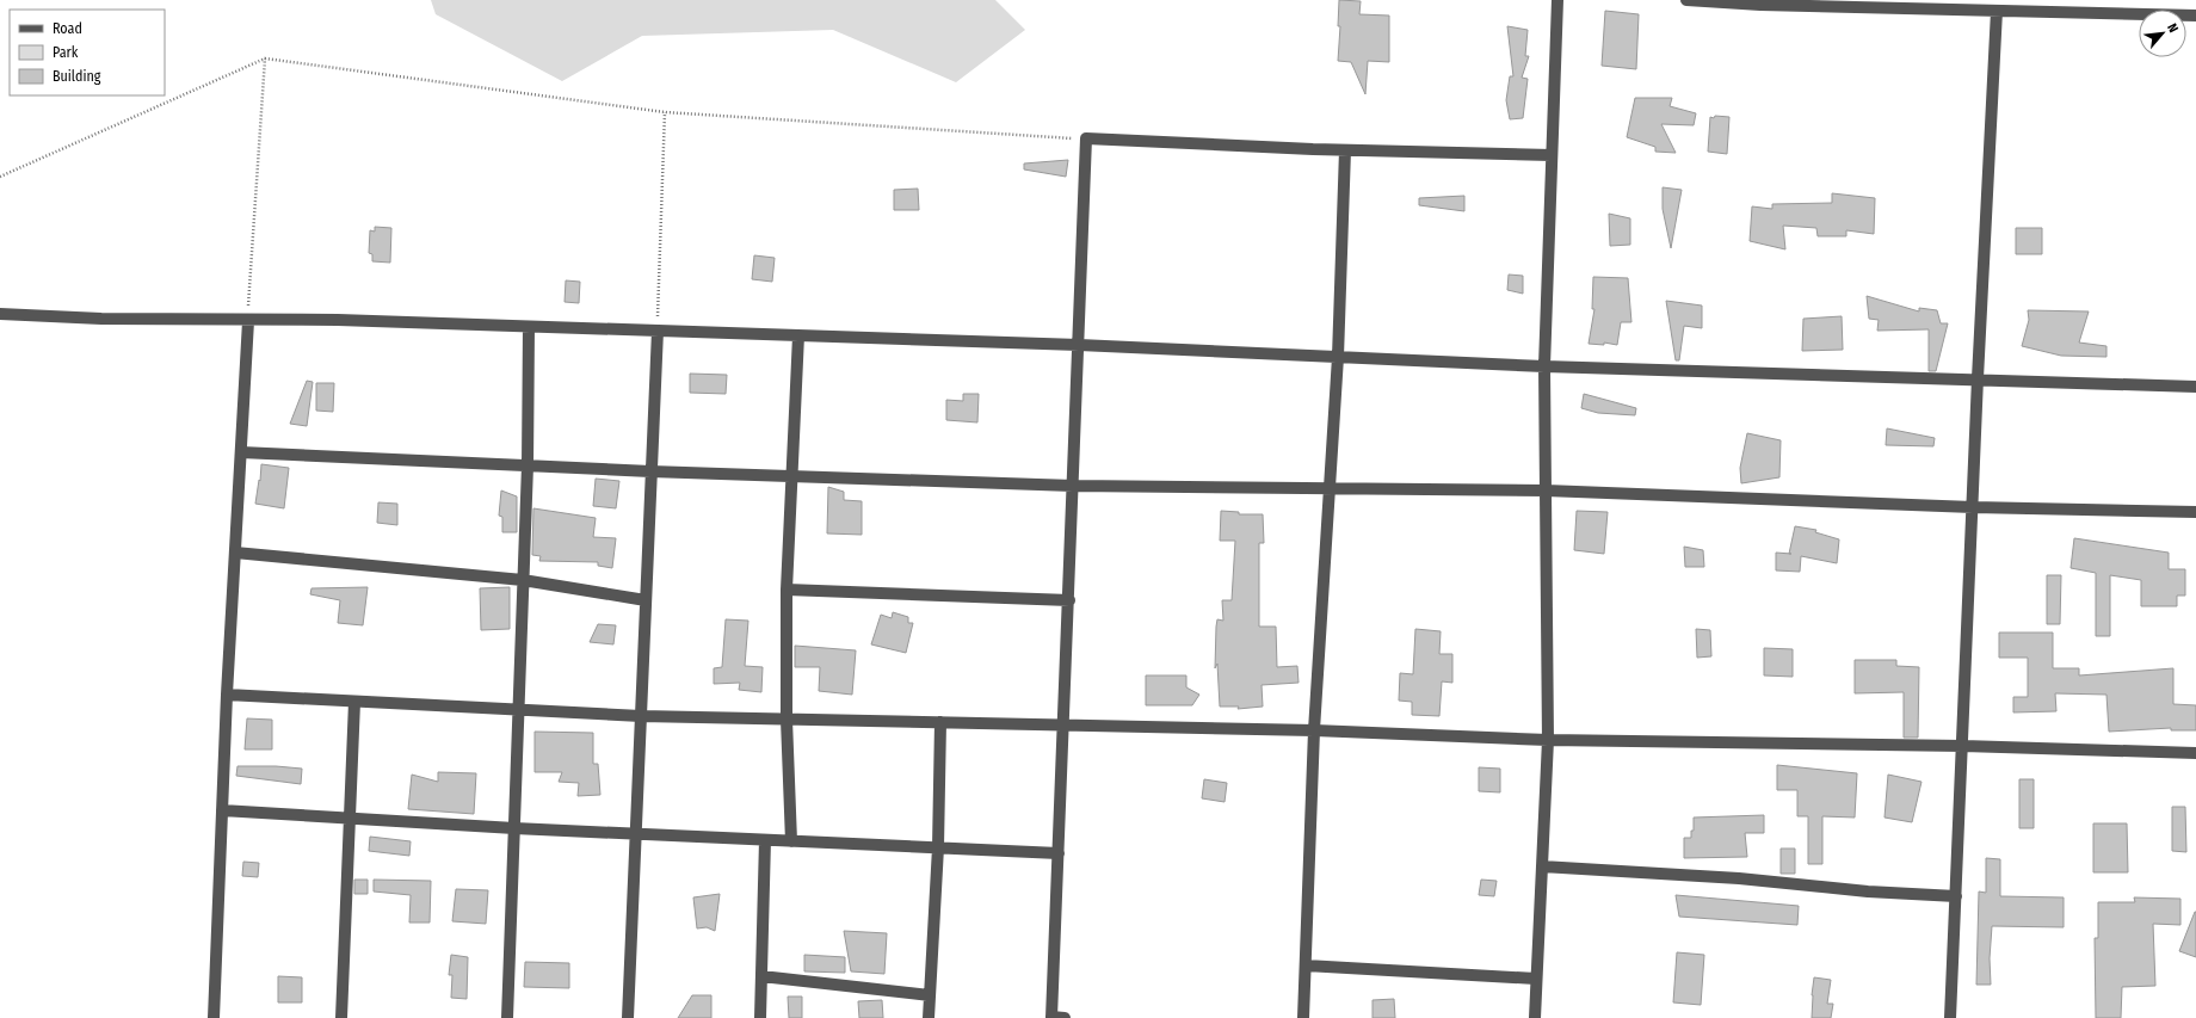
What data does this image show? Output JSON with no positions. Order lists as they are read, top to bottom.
{
  "legend": ["Road", "Park", "Building"],
  "north": "top right"
}
